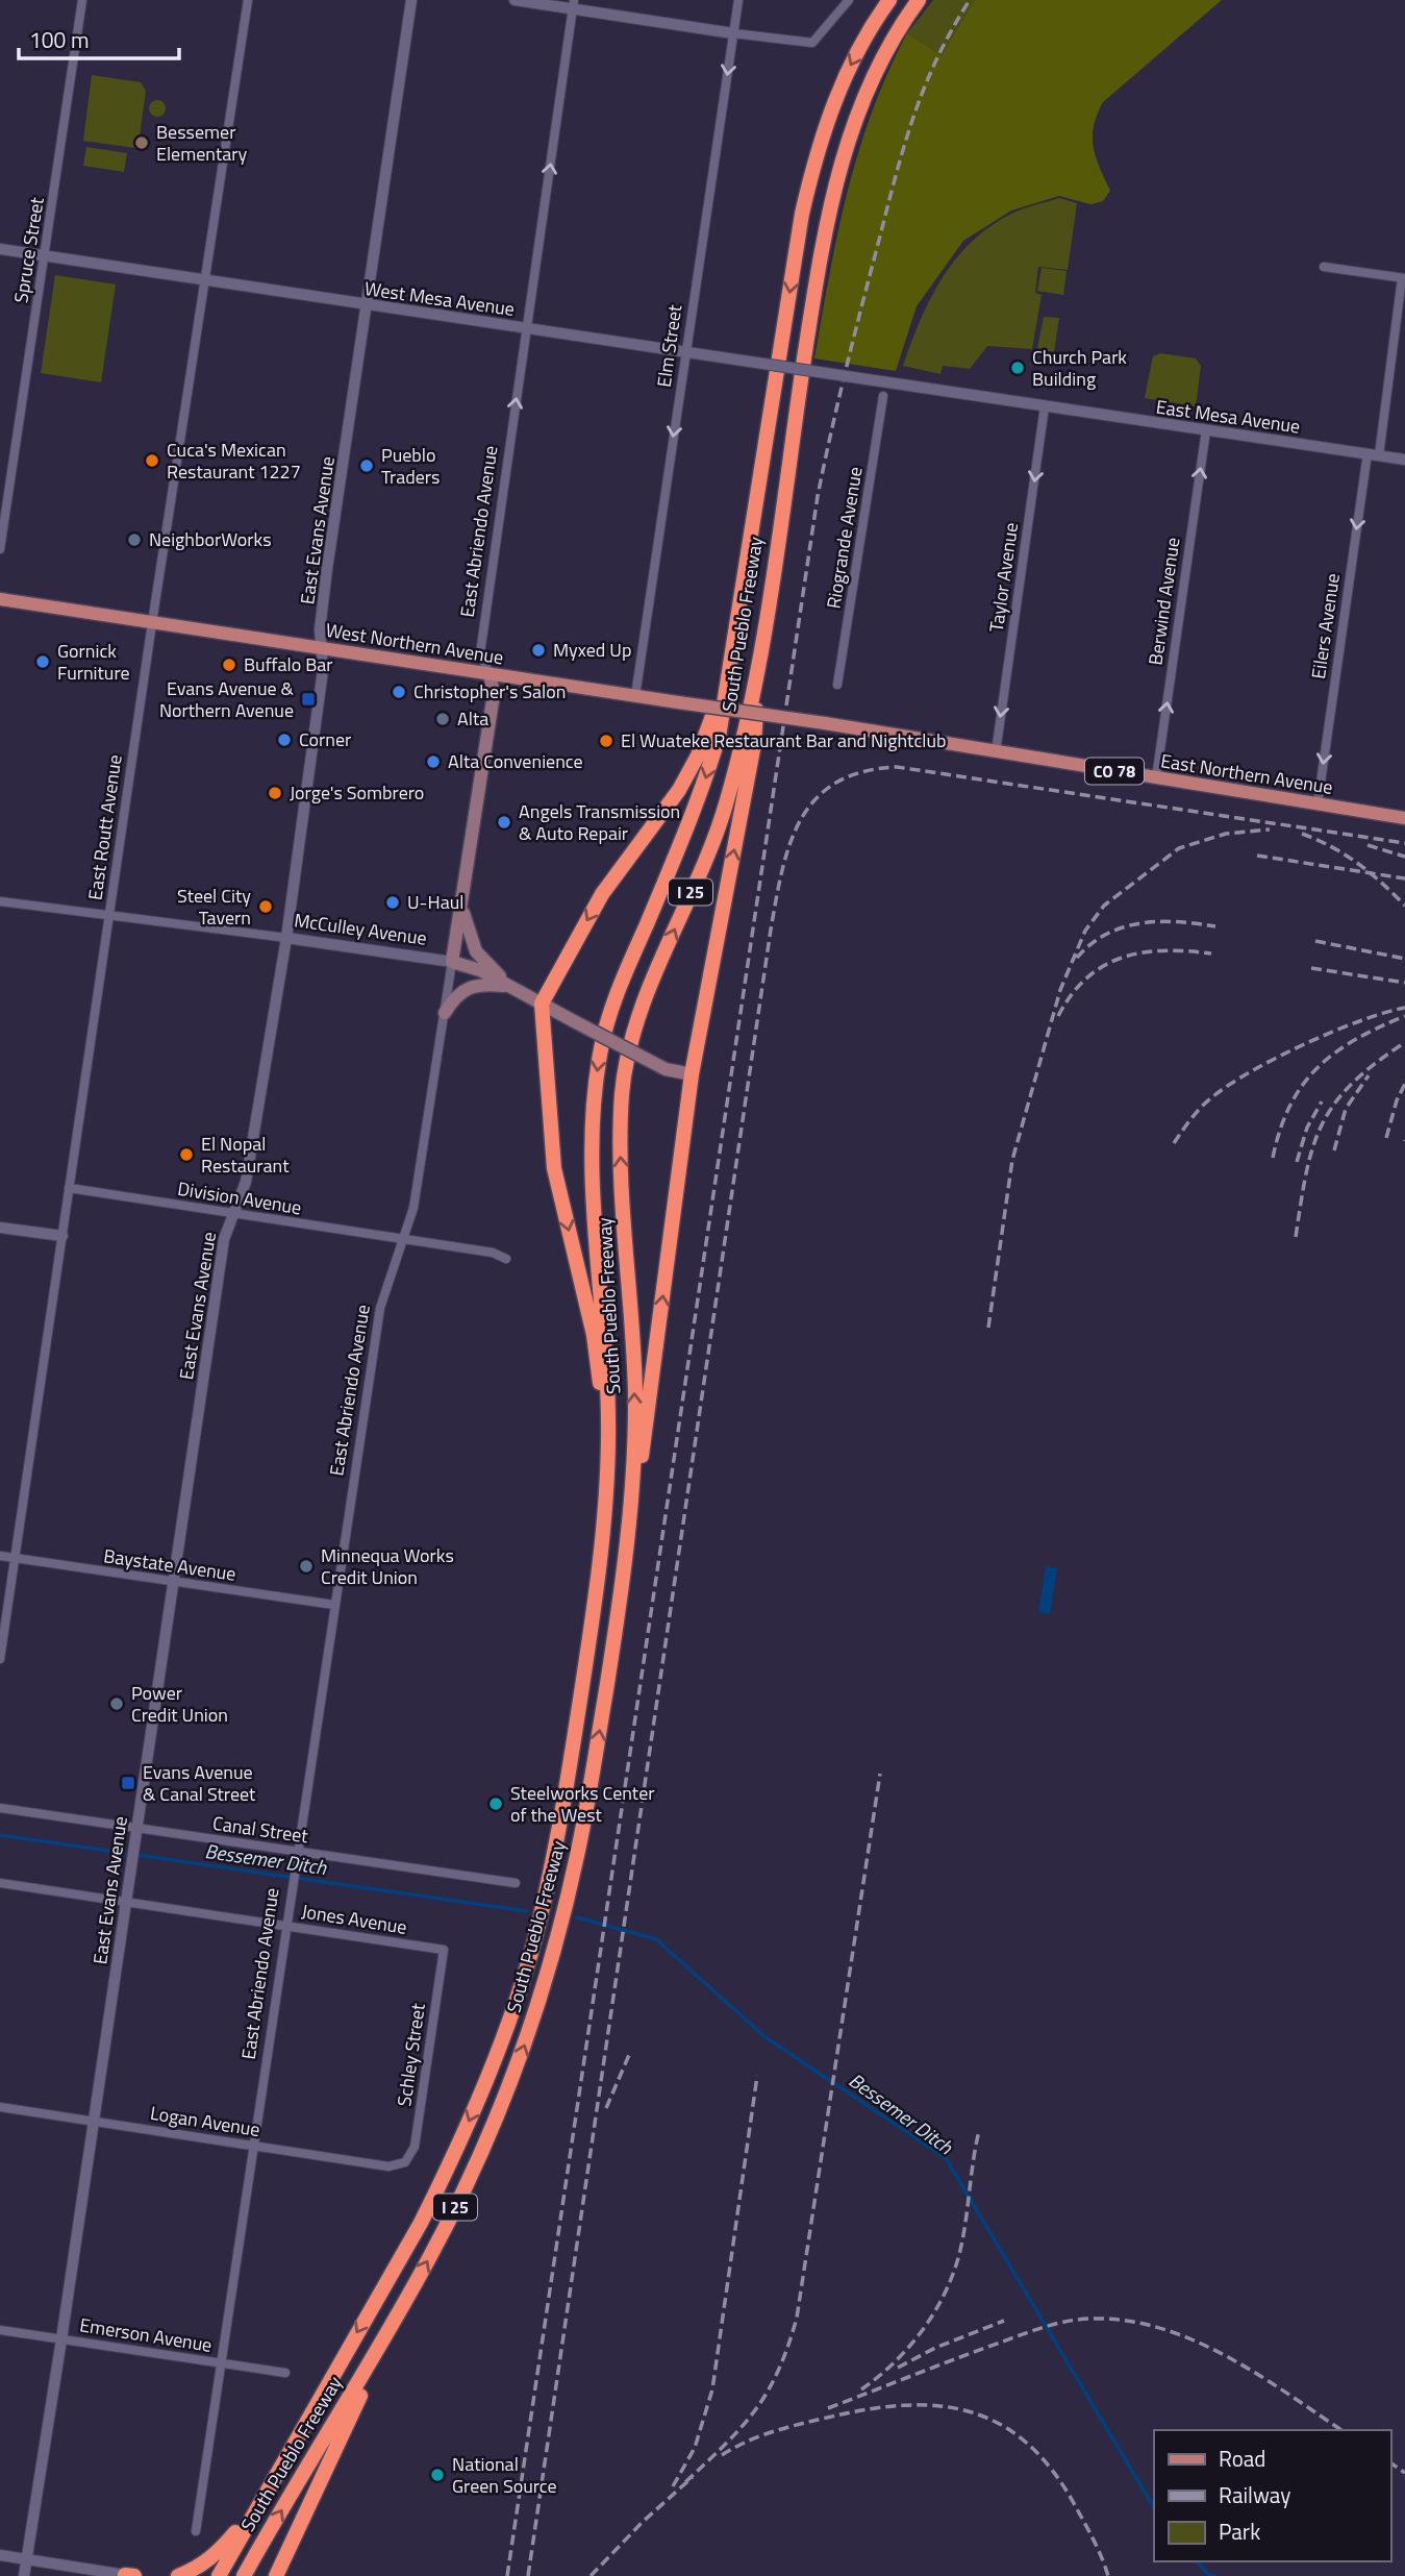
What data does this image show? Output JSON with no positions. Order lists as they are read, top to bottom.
{
  "streets": {
    "highway": ["South Pueblo Freeway", "I 25"],
    "main road": [
      "East Abriendo Avenue",
      "West Northern Avenue",
      "CO 78",
      "East Northern Avenue",
      "McCulley Avenue"
    ],
    "street": [
      "Spruce Street",
      "West Mesa Avenue",
      "Elm Street",
      "East Mesa Avenue",
      "East Evans Avenue",
      "Riogrande Avenue",
      "Taylor Avenue",
      "Berwind Avenue",
      "Eilers Avenue",
      "East Routt Avenue",
      "Division Avenue",
      "Baystate Avenue",
      "Canal Street",
      "Jones Avenue",
      "Schley Street",
      "Logan Avenue",
      "Emerson Avenue"
    ]
  },
  "crossings": [
    ["Spruce Street", "West Mesa Avenue"],
    ["West Mesa Avenue", "Elm Street"],
    ["West Mesa Avenue", "East Mesa Avenue"],
    ["West Mesa Avenue", "East Evans Avenue"],
    ["West Mesa Avenue", "East Abriendo Avenue"],
    ["West Mesa Avenue", "East Routt Avenue"],
    ["Elm Street", "West Northern Avenue"],
    ["East Mesa Avenue", "Taylor Avenue"],
    ["East Mesa Avenue", "Berwind Avenue"],
    ["East Mesa Avenue", "Eilers Avenue"],
    ["East Evans Avenue", "West Northern Avenue"],
    ["East Evans Avenue", "McCulley Avenue"],
    ["East Evans Avenue", "Division Avenue"],
    ["East Evans Avenue", "Baystate Avenue"],
    ["East Evans Avenue", "Canal Street"],
    ["East Evans Avenue", "Jones Avenue"],
    ["East Evans Avenue", "Logan Avenue"],
    ["East Evans Avenue", "Emerson Avenue"],
    ["East Abriendo Avenue", "West Northern Avenue"],
    ["East Abriendo Avenue", "McCulley Avenue"],
    ["East Abriendo Avenue", "Division Avenue"],
    ["East Abriendo Avenue", "Baystate Avenue"],
    ["East Abriendo Avenue", "Canal Street"],
    ["East Abriendo Avenue", "Jones Avenue"],
    ["East Abriendo Avenue", "Logan Avenue"],
    ["East Abriendo Avenue", "Emerson Avenue"],
    ["Taylor Avenue", "East Northern Avenue"],
    ["Berwind Avenue", "East Northern Avenue"],
    ["Eilers Avenue", "East Northern Avenue"],
    ["West Northern Avenue", "East Northern Avenue"],
    ["West Northern Avenue", "East Routt Avenue"],
    ["East Routt Avenue", "McCulley Avenue"],
    ["East Routt Avenue", "Division Avenue"],
    ["East Routt Avenue", "Baystate Avenue"],
    ["Jones Avenue", "Schley Street"],
    ["Schley Street", "Logan Avenue"]
  ],
  "one_way": [
    "Elm Street",
    "Taylor Avenue",
    "Berwind Avenue",
    "Eilers Avenue"
  ],
  "water": ["Bessemer Ditch"],
  "places": {
    "other": [
      "Bessemer Elementary",
      "Church Park Building",
      "Cuca's Mexican Restaurant 1227",
      "Pueblo Traders",
      "NeighborWorks",
      "Myxed Up",
      "Gornick Furniture",
      "Buffalo Bar",
      "Christopher's Salon",
      "Alta",
      "Corner",
      "El Wuateke Restaurant Bar and Nightclub",
      "Alta Convenience",
      "Jorge's Sombrero",
      "Angels Transmission & Auto Repair",
      "U-Haul",
      "Steel City Tavern",
      "El Nopal Restaurant",
      "Minnequa Works Credit Union",
      "Power Credit Union",
      "Steelworks Center of the West",
      "National Green Source"
    ],
    "transit": ["Evans Avenue & Northern Avenue", "Evans Avenue & Canal Street"]
  },
  "legend": ["Road", "Railway", "Park"],
  "scale_bar": "100 m"
}
